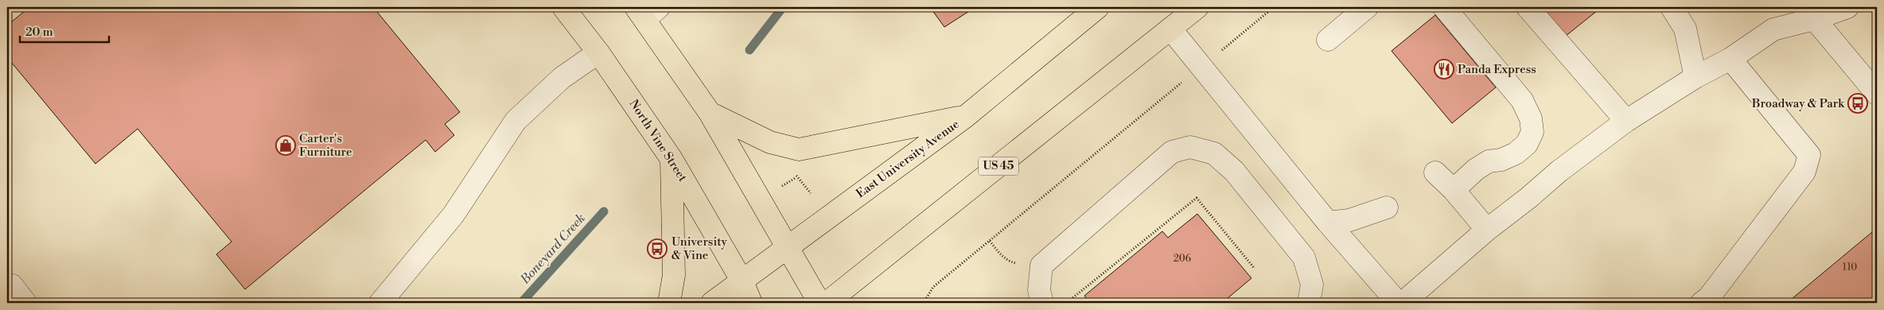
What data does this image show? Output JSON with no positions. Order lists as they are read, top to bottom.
{
  "streets": {
    "main road": ["North Vine Street", "East University Avenue", "US 45"]
  },
  "crossings": [
    ["North Vine Street", "East University Avenue"]
  ],
  "water": ["Boneyard Creek"],
  "places": {
    "restaurant": ["Panda Express"],
    "bus stop": ["Broadway & Park", "University & Vine"],
    "shop": ["Carter's Furniture"]
  },
  "house_numbers": ["206", "110"],
  "scale_bar": "20 m"
}
